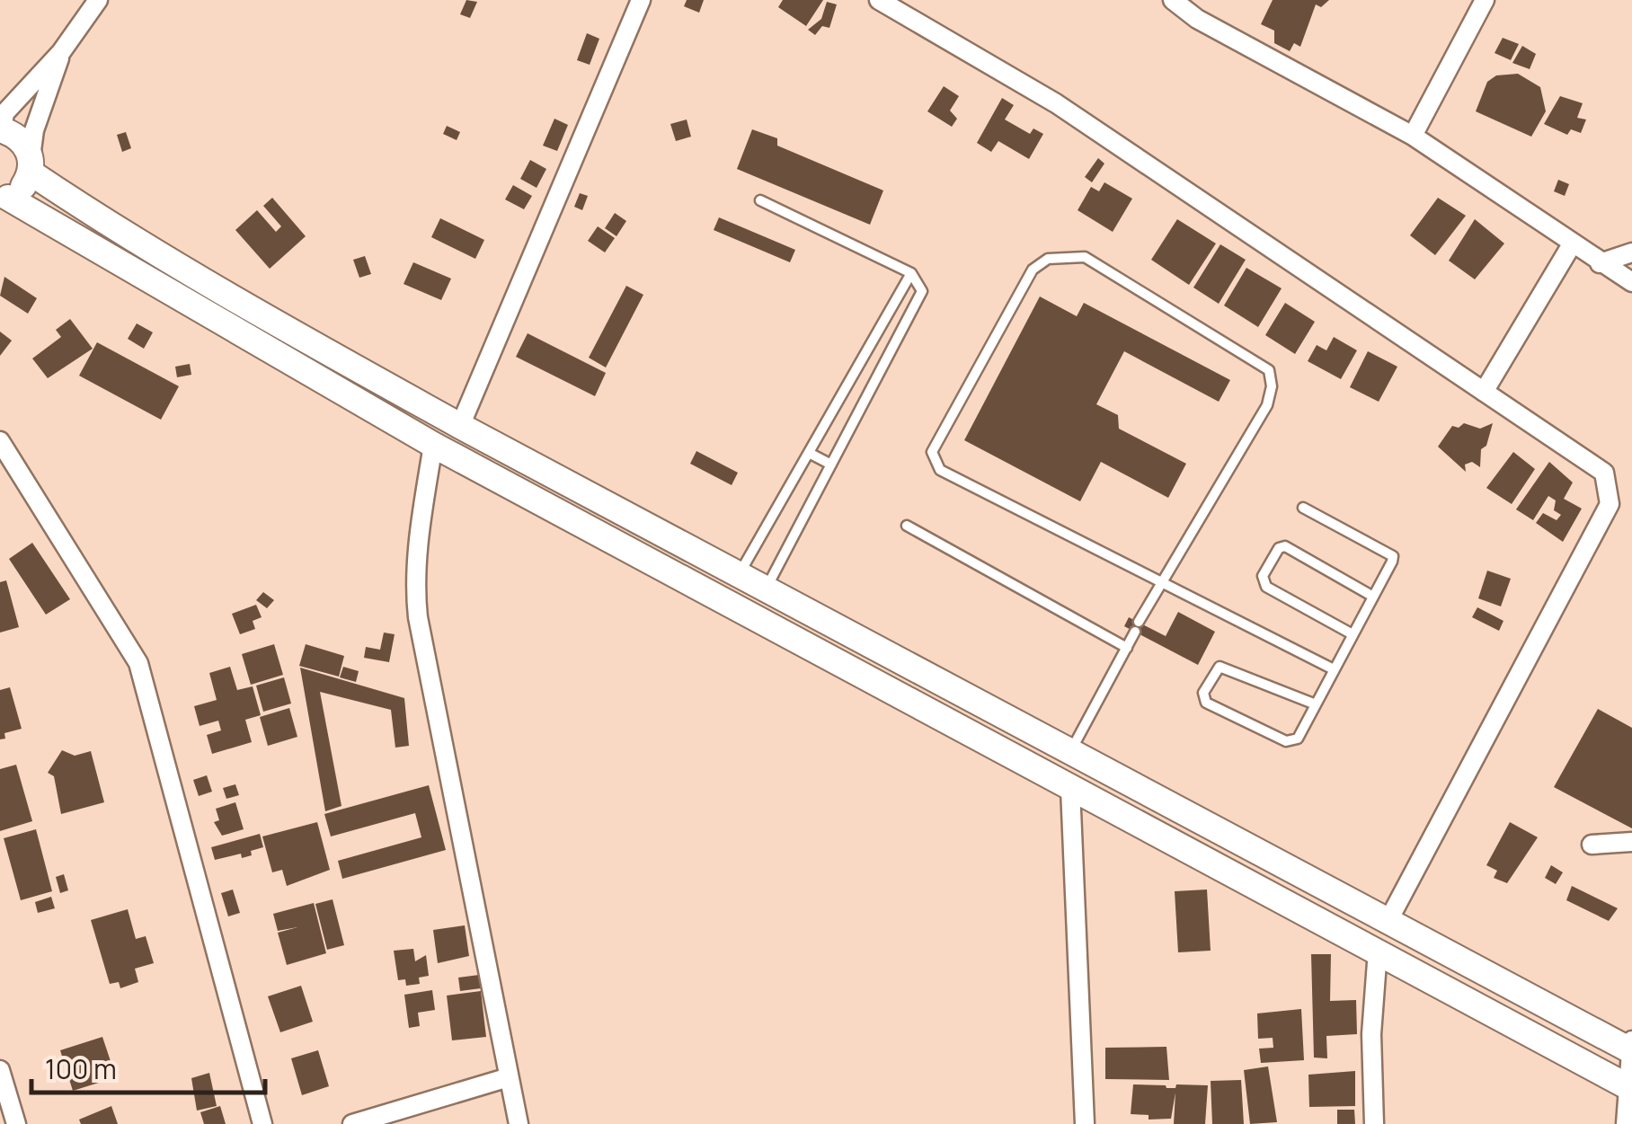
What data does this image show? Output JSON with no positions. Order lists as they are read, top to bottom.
{
  "scale_bar": "100 m"
}
